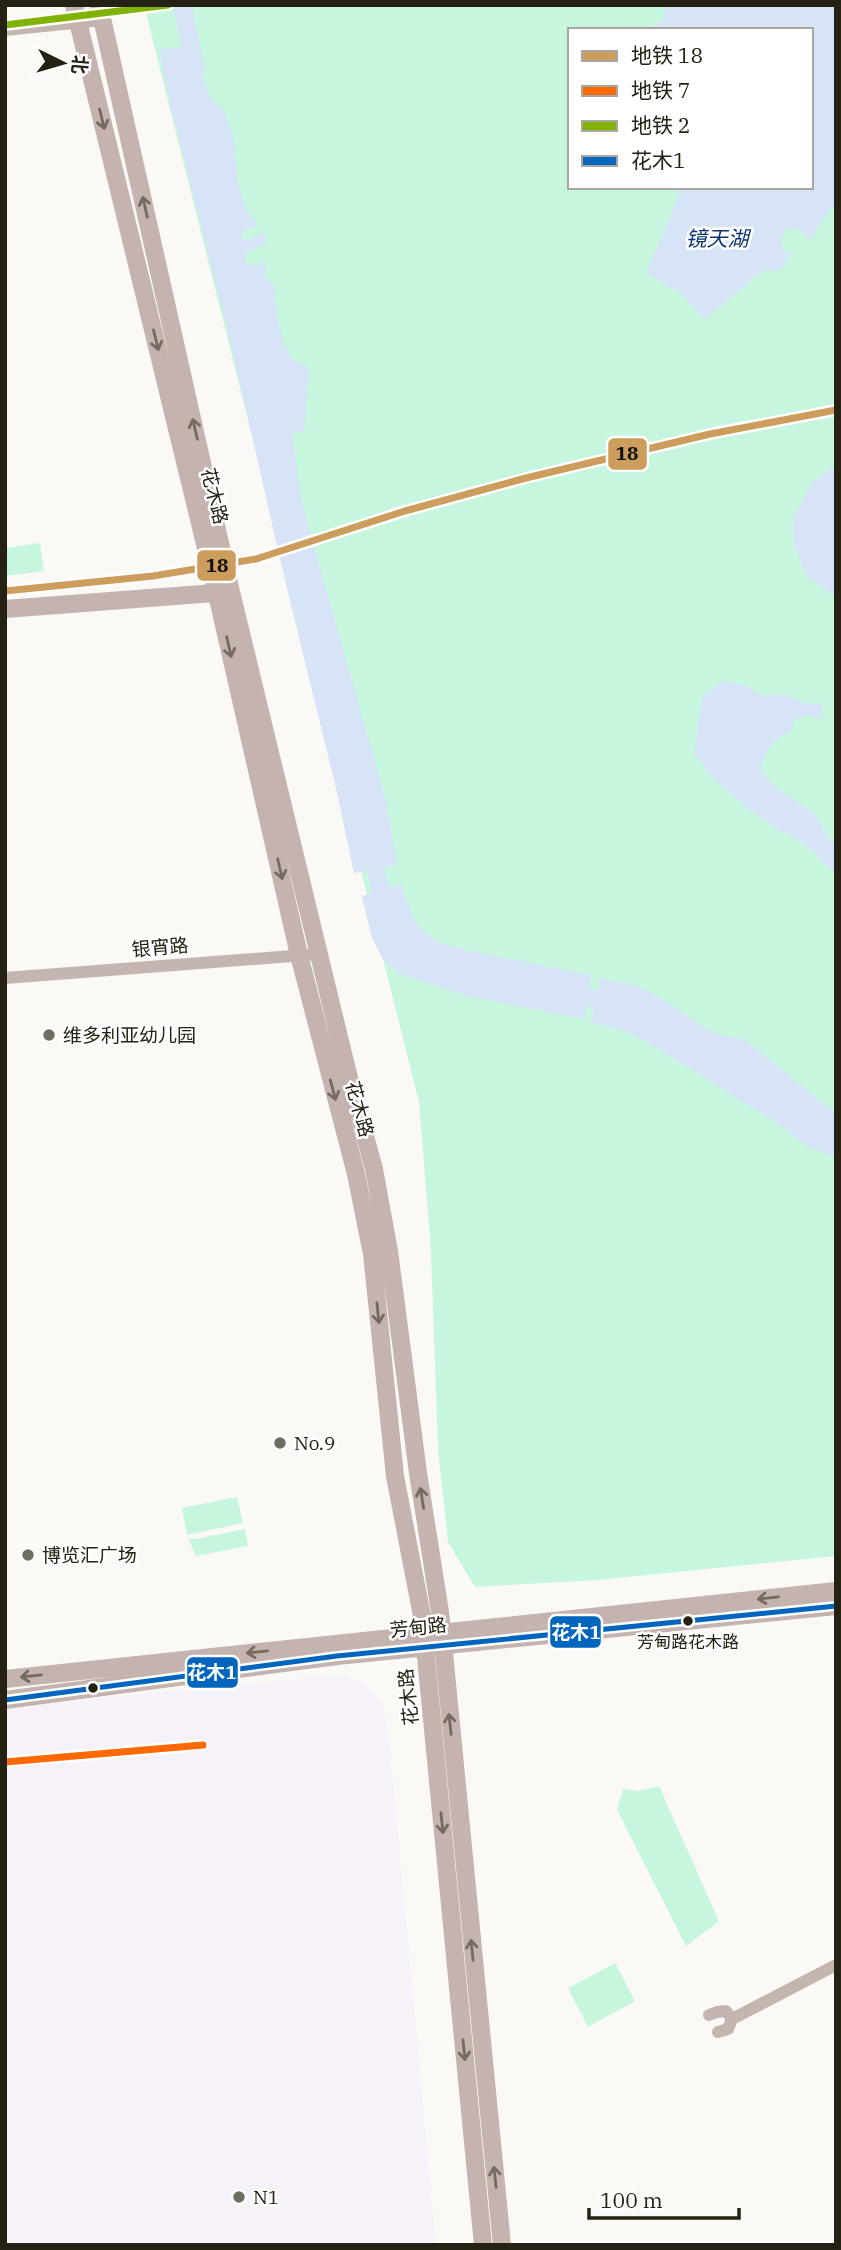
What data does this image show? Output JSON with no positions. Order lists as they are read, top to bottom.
{
  "streets": {
    "main road": ["花木路", "芳甸路"],
    "street": ["银宵路"]
  },
  "crossings": [
    ["花木路", "银宵路"],
    ["花木路", "芳甸路"]
  ],
  "water": ["镜天湖"],
  "places": [
    "维多利亚幼儿园",
    "No.9",
    "博览汇广场",
    "芳甸路花木路",
    "N1"
  ],
  "lines": [
    "metro line 2",
    "metro line 18",
    "transit line 花木1",
    "metro line 7"
  ],
  "legend": [
    "地铁 18",
    "地铁 7",
    "地铁 2",
    "花木1"
  ],
  "scale_bar": "100 m",
  "north": "right"
}
